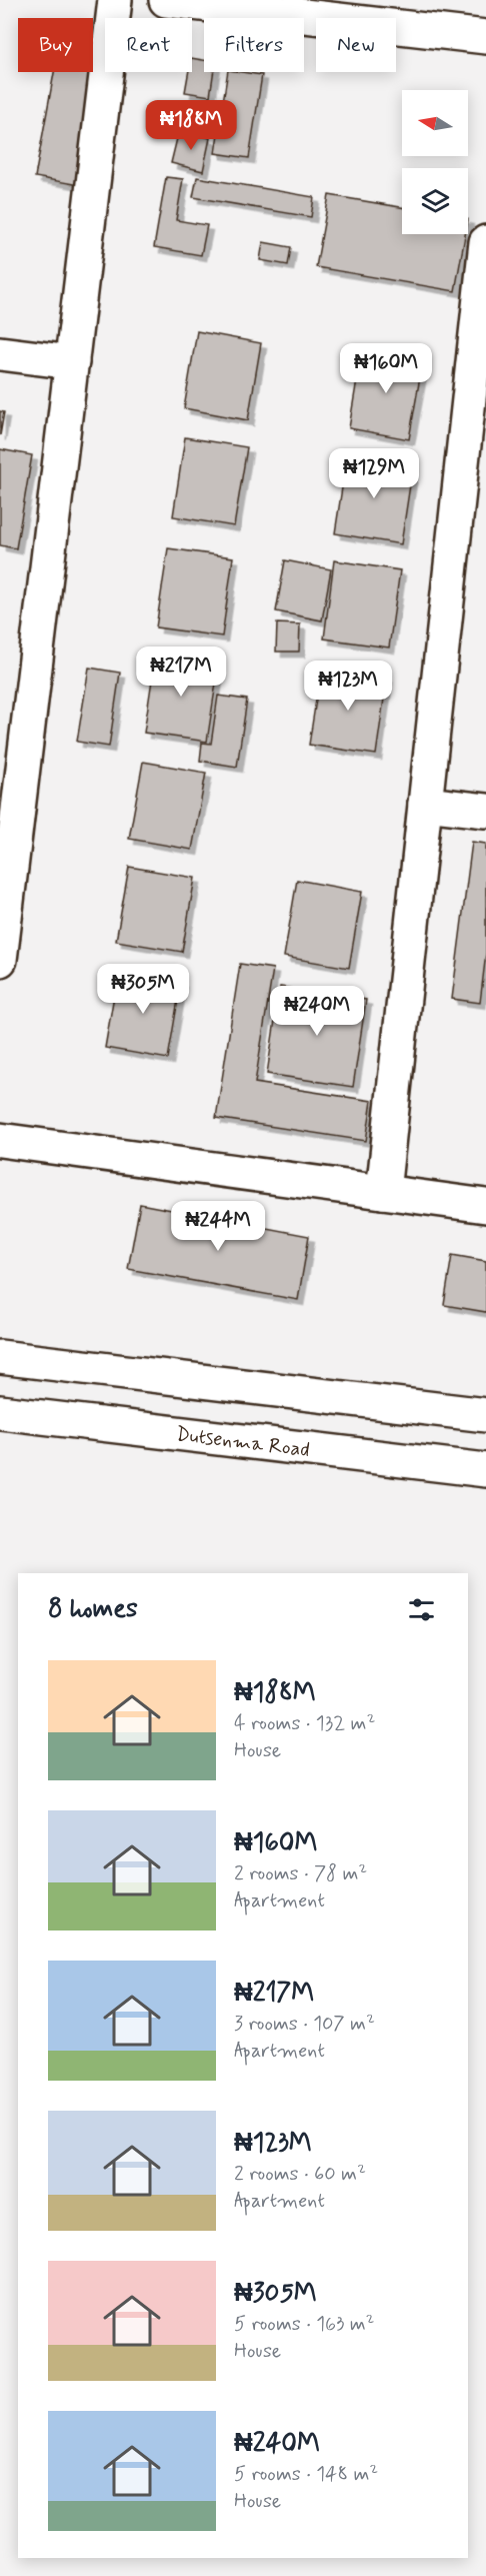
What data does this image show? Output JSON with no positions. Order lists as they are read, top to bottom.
{
  "streets": {
    "street": ["Dutsenma Road"]
  },
  "north": "left",
  "page": {
    "chip": [
      "Buy",
      "Rent",
      "Filters",
      "New"
    ],
    "price": [
      "₦188M",
      "₦160M",
      "₦129M",
      "₦217M",
      "₦123M",
      "₦305M",
      "₦240M",
      "₦244M"
    ],
    "heading": "8 homes",
    "list": [
      {
        "name": "₦188M",
        "note": "4 rooms · 132 m² · House"
      },
      {
        "name": "₦160M",
        "note": "2 rooms · 78 m² · Apartment"
      },
      {
        "name": "₦217M",
        "note": "3 rooms · 107 m² · Apartment"
      },
      {
        "name": "₦123M",
        "note": "2 rooms · 60 m² · Apartment"
      },
      {
        "name": "₦305M",
        "note": "5 rooms · 163 m² · House"
      },
      {
        "name": "₦240M",
        "note": "5 rooms · 148 m² · House"
      }
    ]
  }
}
